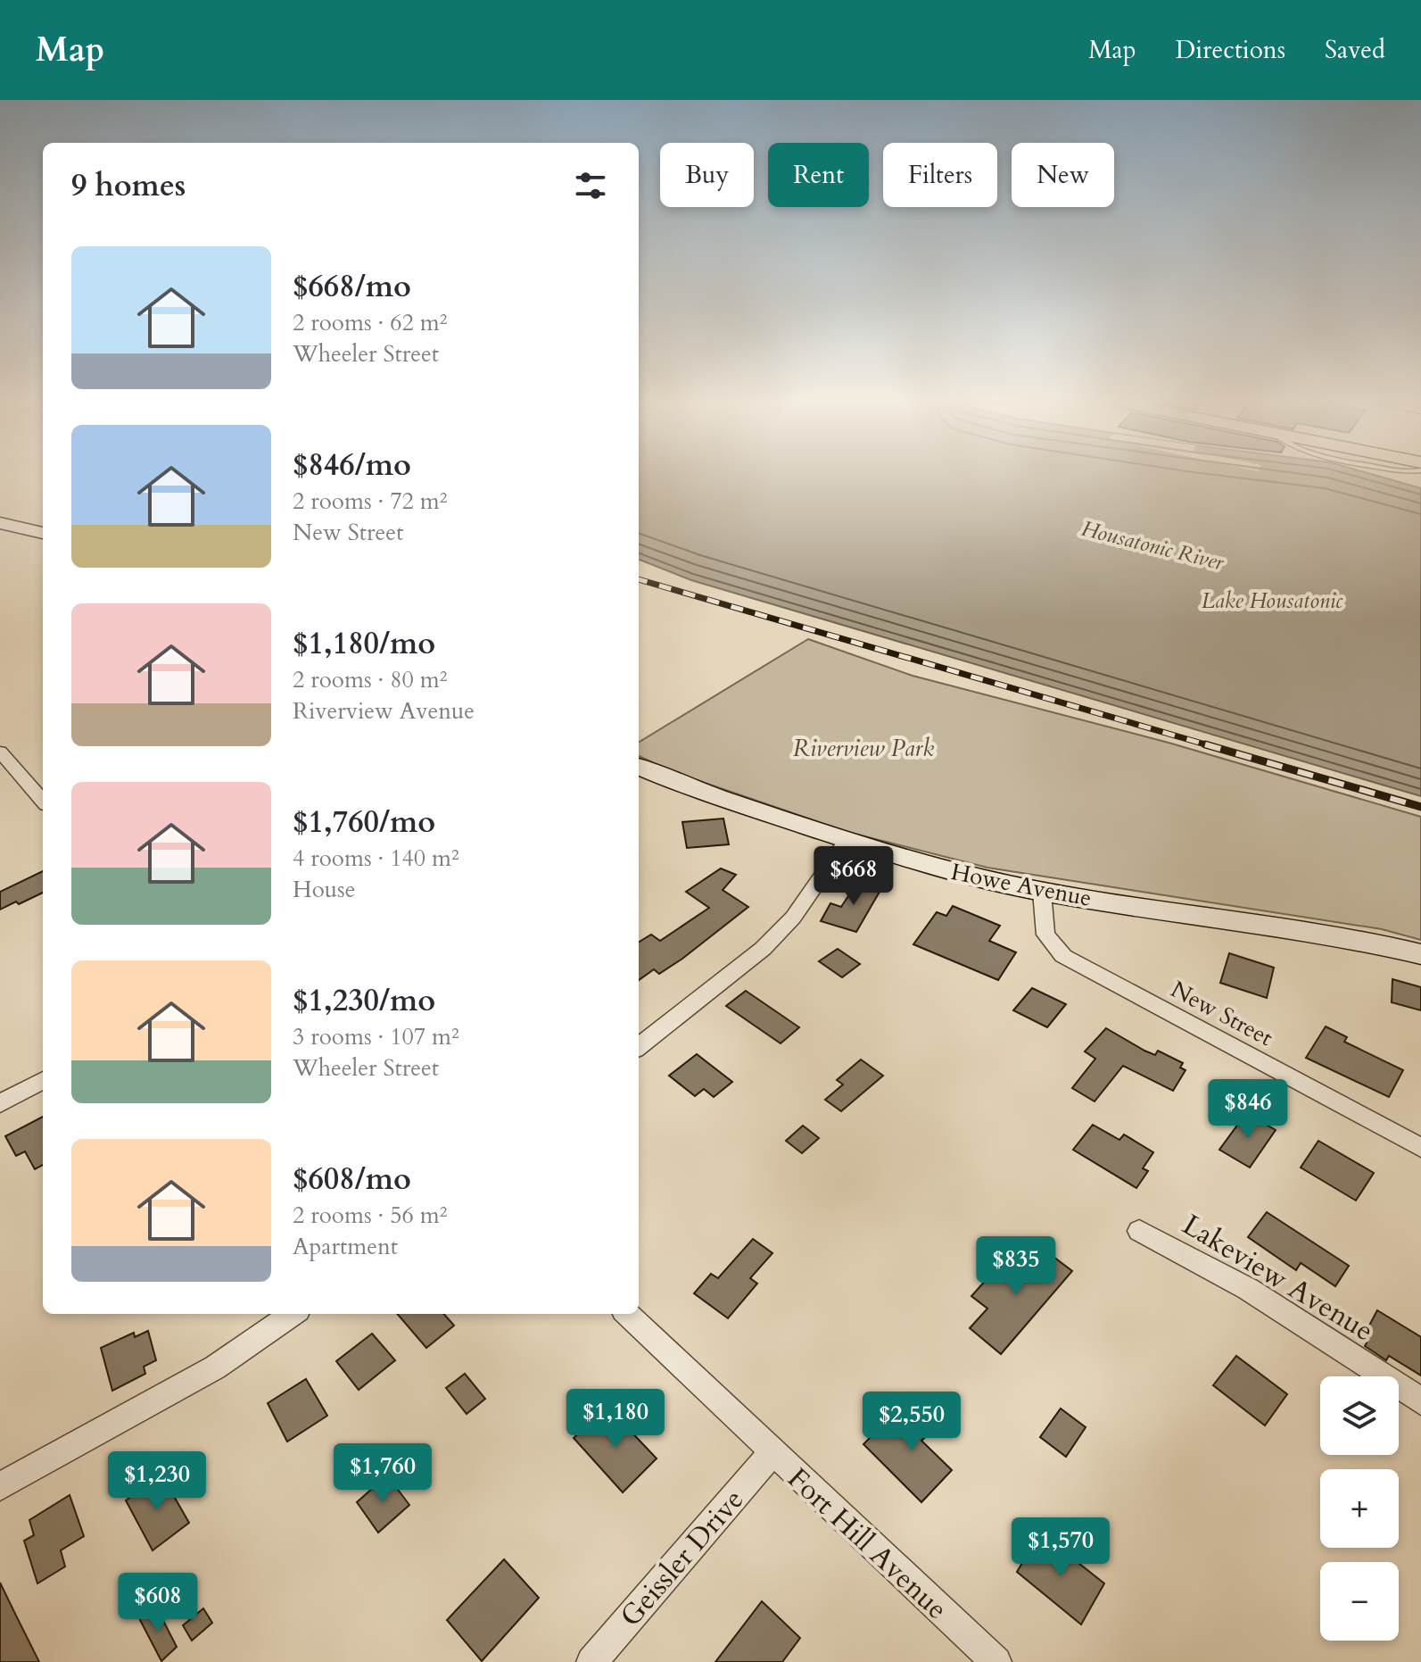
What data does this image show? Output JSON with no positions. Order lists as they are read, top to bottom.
{
  "streets": {
    "main road": ["Howe Avenue"],
    "street": [
      "New Street",
      "Lakeview Avenue",
      "Fort Hill Avenue",
      "Geissler Drive"
    ]
  },
  "crossings": [
    ["Howe Avenue", "New Street"],
    ["Fort Hill Avenue", "Geissler Drive"]
  ],
  "water": ["Housatonic River", "Lake Housatonic"],
  "parks": ["Riverview Park"],
  "page": {
    "header": "Map",
    "nav": ["Map", "Directions", "Saved"],
    "chip": [
      "Buy",
      "Rent",
      "Filters",
      "New"
    ],
    "heading": "9 homes",
    "list": [
      {
        "name": "$668/mo",
        "note": "2 rooms · 62 m² · Wheeler Street"
      },
      {
        "name": "$846/mo",
        "note": "2 rooms · 72 m² · New Street"
      },
      {
        "name": "$1,180/mo",
        "note": "2 rooms · 80 m² · Riverview Avenue"
      },
      {
        "name": "$1,760/mo",
        "note": "4 rooms · 140 m² · House"
      },
      {
        "name": "$1,230/mo",
        "note": "3 rooms · 107 m² · Wheeler Street"
      },
      {
        "name": "$608/mo",
        "note": "2 rooms · 56 m² · Apartment"
      }
    ],
    "price": [
      "$668",
      "$846",
      "$835",
      "$1,180",
      "$2,550",
      "$1,760",
      "$1,230",
      "$1,570",
      "$608"
    ],
    "map_buttons": ["+", "−"]
  }
}
